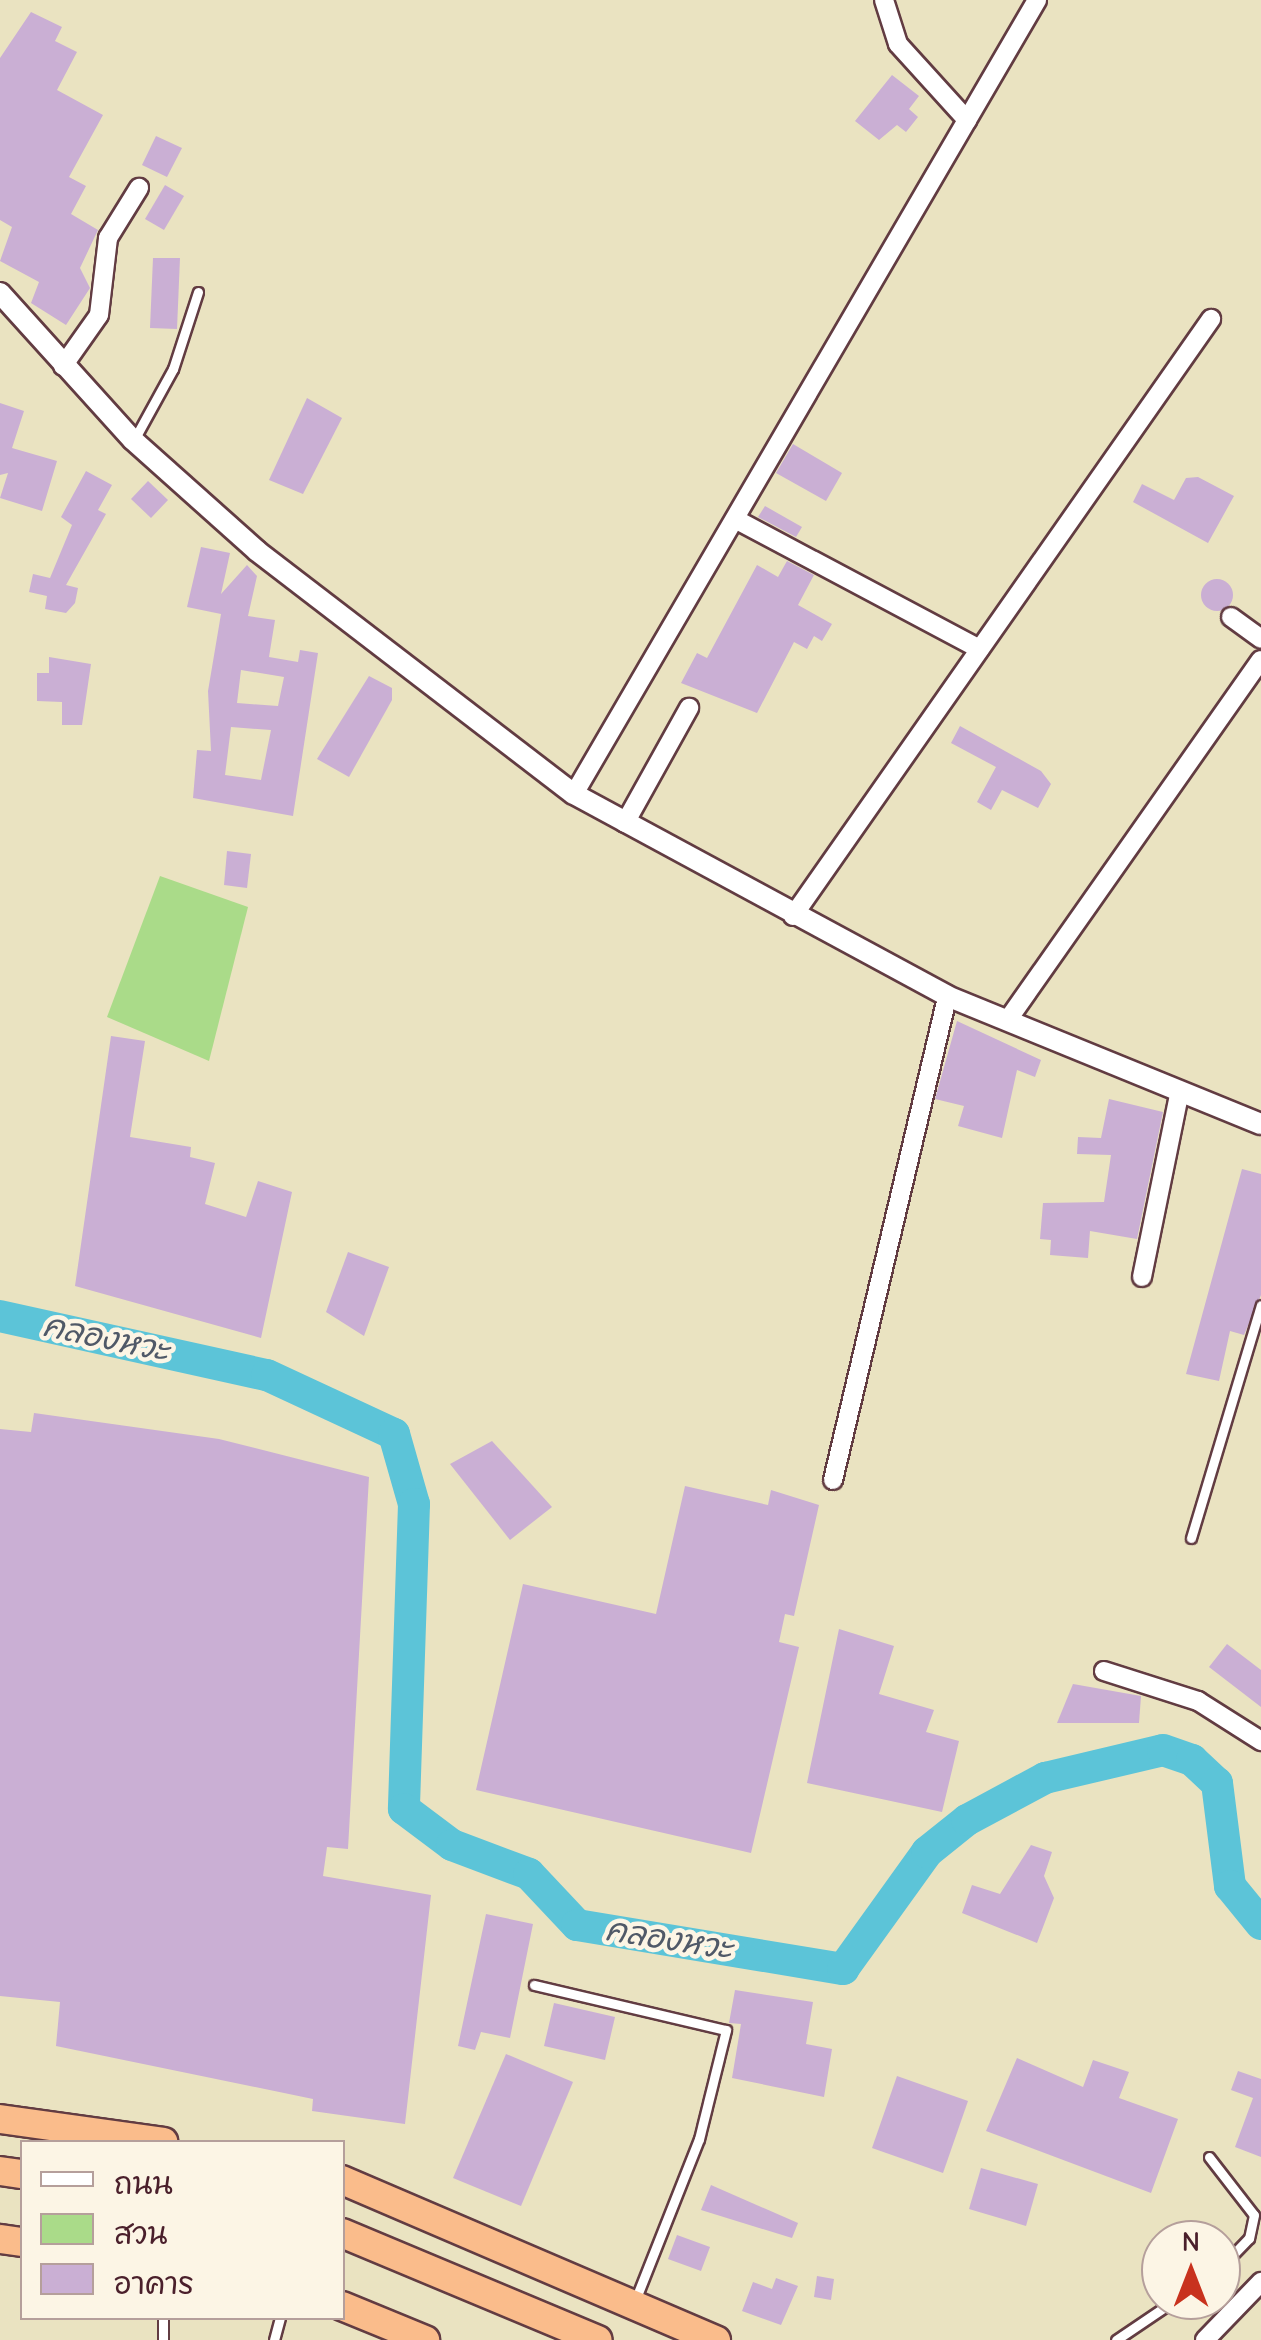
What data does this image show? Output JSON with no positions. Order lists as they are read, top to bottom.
{
  "water": ["คลองหวะ"],
  "legend": ["ถนน", "สวน", "อาคาร"],
  "north": "top"
}
